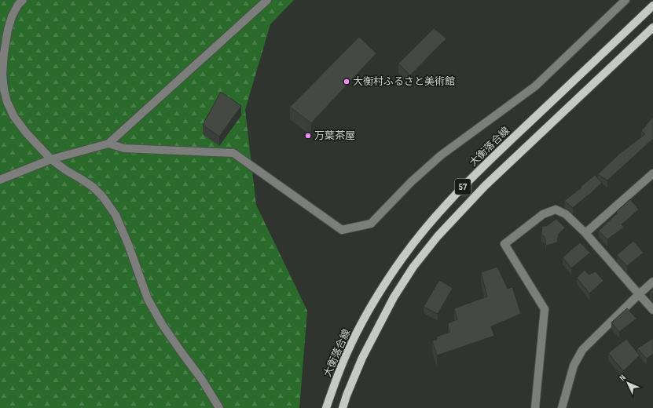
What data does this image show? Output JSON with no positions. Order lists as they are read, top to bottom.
{
  "streets": {
    "main road": ["大衡落合線", "57"]
  },
  "places": ["大衡村ふるさと美術館", "万葉茶屋"],
  "north": "top left"
}
